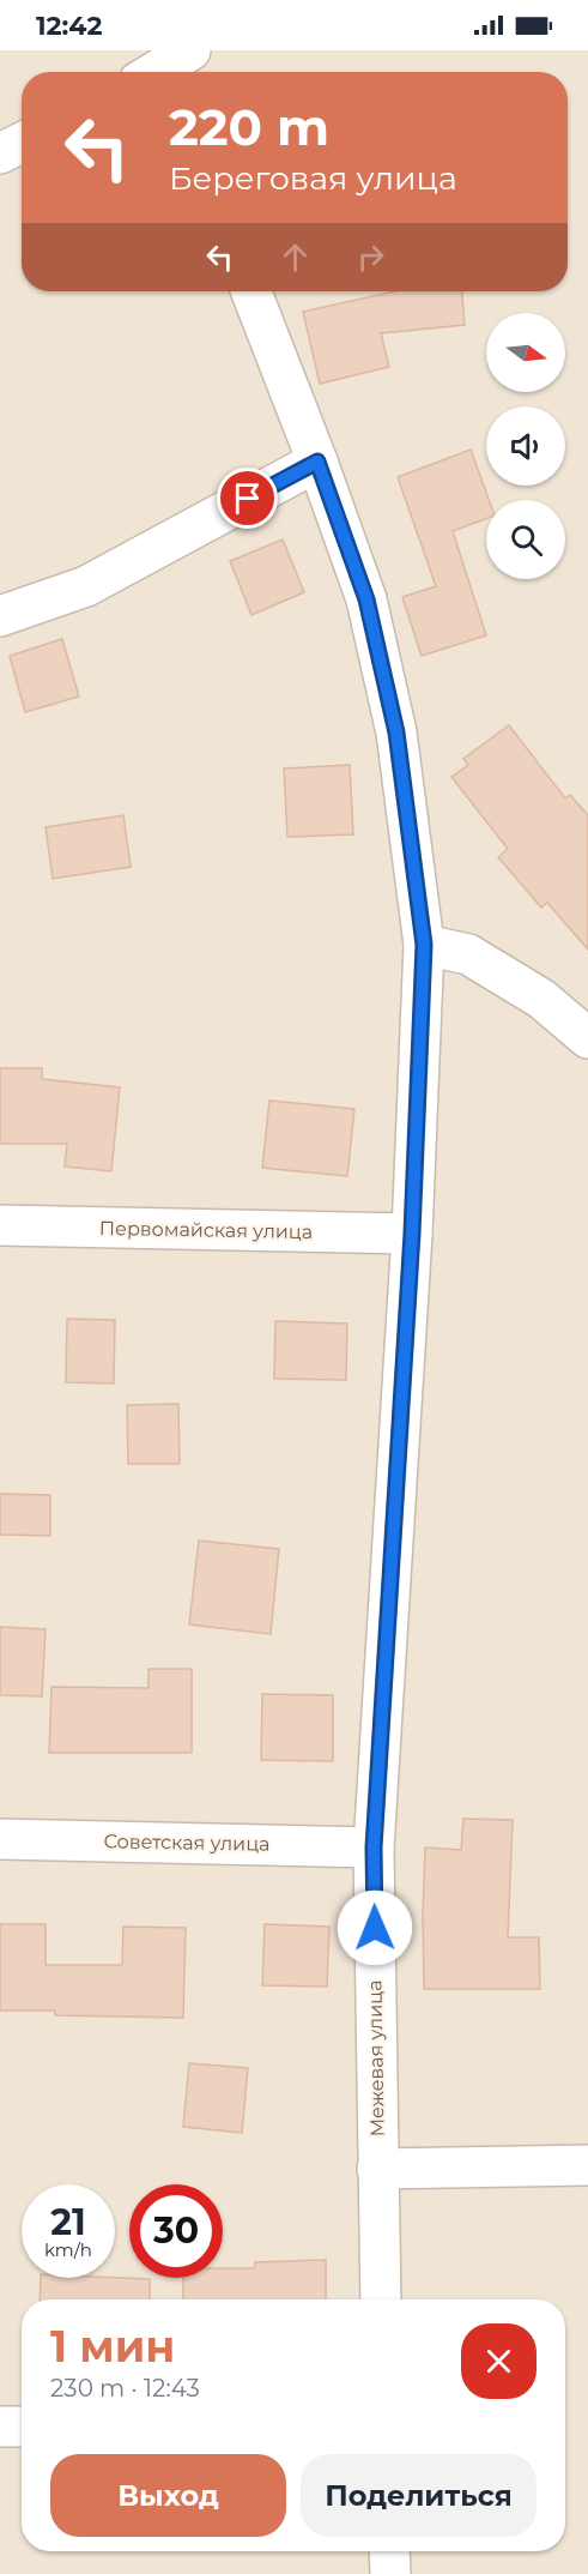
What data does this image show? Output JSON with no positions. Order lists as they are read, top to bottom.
{
  "streets": {
    "street": ["Первомайская улица", "Советская улица", "Межевая улица"]
  },
  "crossings": [
    ["Первомайская улица", "Межевая улица"],
    ["Советская улица", "Межевая улица"]
  ],
  "north": "right",
  "page": {
    "status": "12:42",
    "turn": ["220 m", "Береговая улица"],
    "speed": "21 km/h",
    "limit": "30",
    "heading": ["1 мин", "230 m · 12:43"],
    "buttons": ["Выход", "Поделиться"]
  }
}
